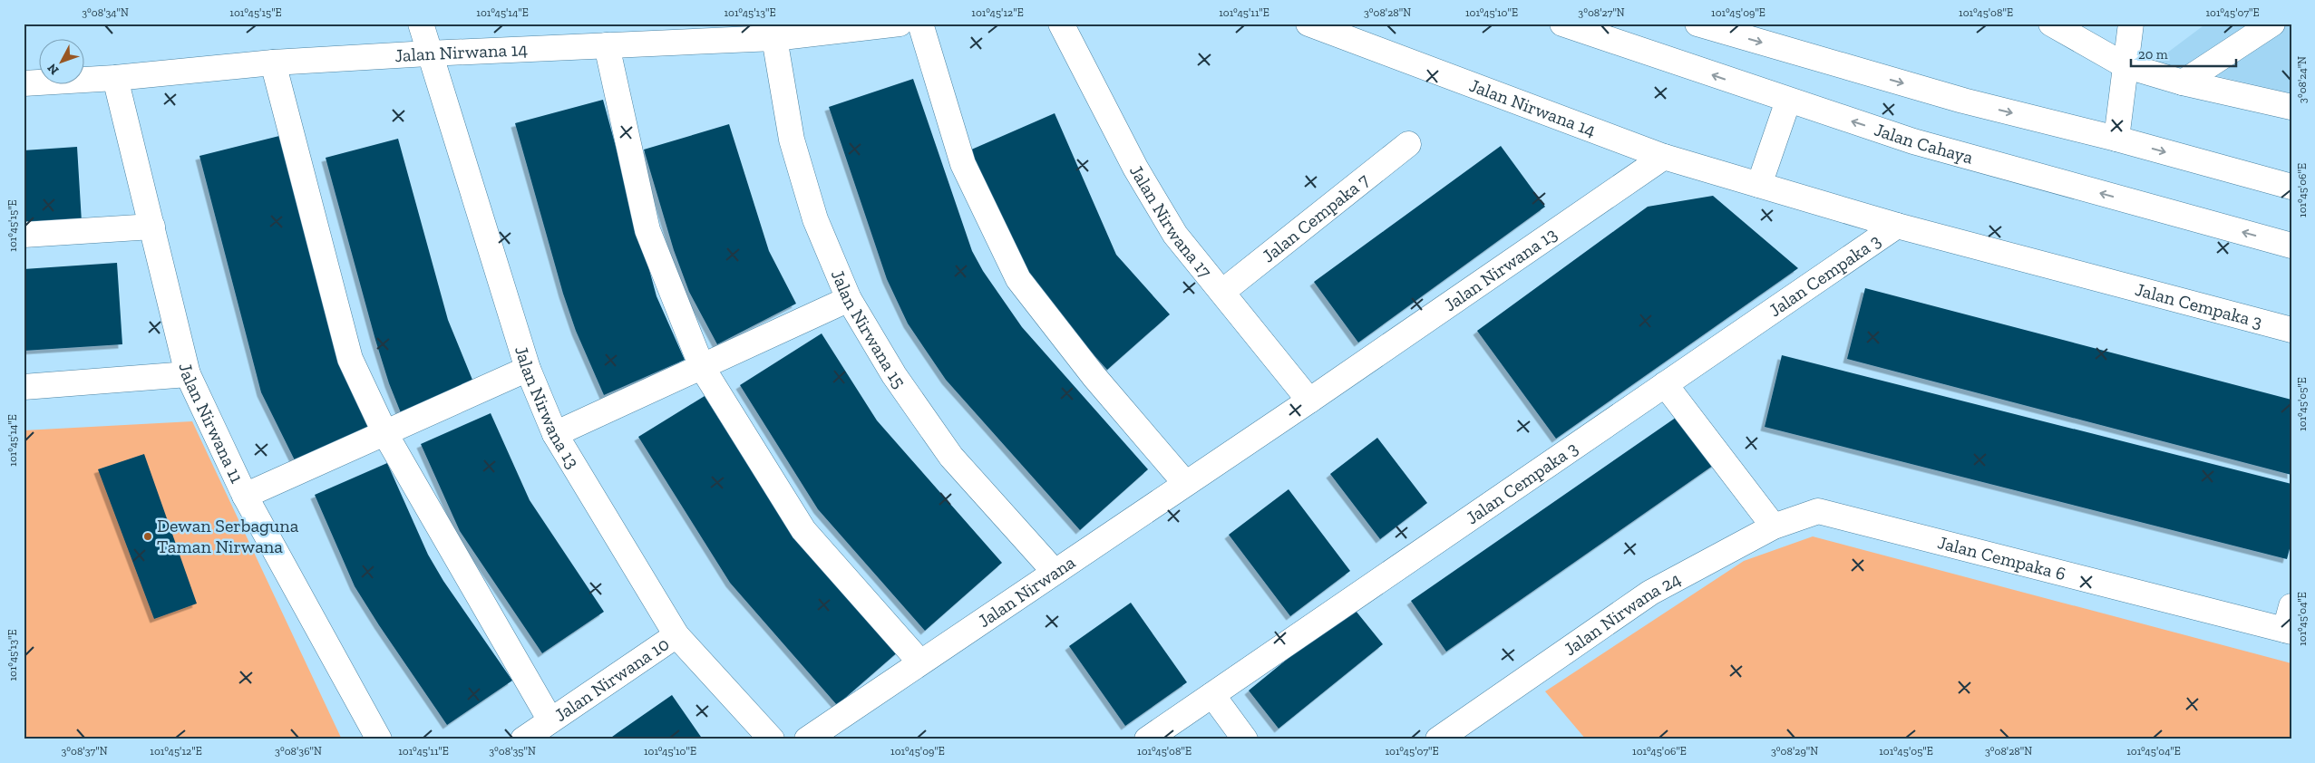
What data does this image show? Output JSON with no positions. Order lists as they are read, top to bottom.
{
  "streets": {
    "street": [
      "Jalan Nirwana 14",
      "Jalan Cahaya",
      "Jalan Cempaka 7",
      "Jalan Nirwana 17",
      "Jalan Nirwana 13",
      "Jalan Cempaka 3",
      "Jalan Nirwana 15",
      "Jalan Nirwana 11",
      "Jalan Cempaka 6",
      "Jalan Nirwana",
      "Jalan Nirwana 24",
      "Jalan Nirwana 10"
    ]
  },
  "crossings": [
    ["Jalan Nirwana 14", "Jalan Nirwana 13"],
    ["Jalan Nirwana 14", "Jalan Cempaka 3"],
    ["Jalan Nirwana 14", "Jalan Nirwana 15"],
    ["Jalan Nirwana 14", "Jalan Nirwana 11"],
    ["Jalan Cempaka 7", "Jalan Nirwana 17"],
    ["Jalan Nirwana 17", "Jalan Nirwana 13"],
    ["Jalan Nirwana 13", "Jalan Nirwana"],
    ["Jalan Nirwana 13", "Jalan Nirwana 10"],
    ["Jalan Nirwana 15", "Jalan Nirwana"],
    ["Jalan Cempaka 6", "Jalan Nirwana 24"]
  ],
  "places": ["Dewan Serbaguna Taman Nirwana"],
  "scale_bar": "20 m",
  "north": "bottom left",
  "coordinates": [
    "3°08'34\"N",
    "101°45'15\"E",
    "101°45'14\"E",
    "101°45'13\"E",
    "101°45'12\"E",
    "101°45'11\"E",
    "3°08'28\"N",
    "101°45'10\"E",
    "3°08'27\"N",
    "101°45'09\"E",
    "101°45'08\"E",
    "101°45'07\"E",
    "3°08'24\"N",
    "101°45'06\"E",
    "101°45'05\"E",
    "101°45'04\"E",
    "3°08'37\"N",
    "3°08'36\"N",
    "3°08'35\"N",
    "3°08'29\"N"
  ]
}
